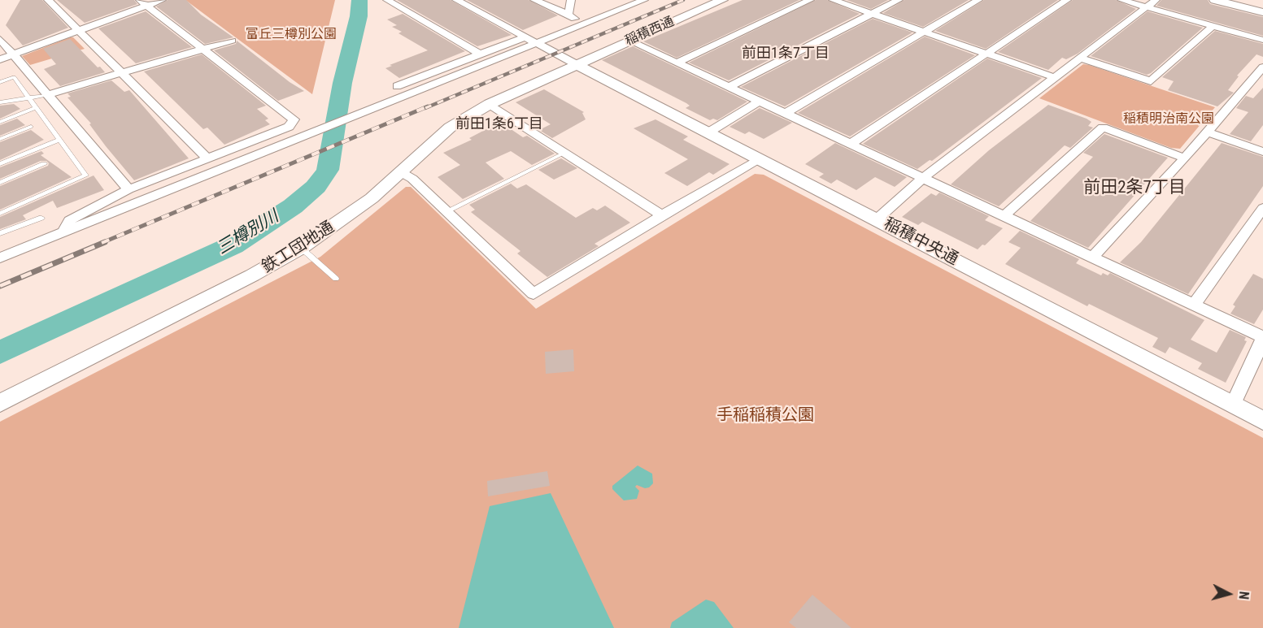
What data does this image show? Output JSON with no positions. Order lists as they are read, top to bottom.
{
  "streets": {
    "street": ["稲積西通", "稲積中央通", "鉄工団地通"]
  },
  "crossings": [
    ["稲積西通", "稲積中央通"],
    ["稲積西通", "鉄工団地通"],
    ["稲積中央通", "鉄工団地通"]
  ],
  "districts": ["前田1条7丁目", "前田1条6丁目", "前田2条7丁目"],
  "water": ["三樽別川"],
  "parks": ["富丘三樽別公園", "稲積明治南公園", "手稲稲積公園"],
  "north": "right"
}
